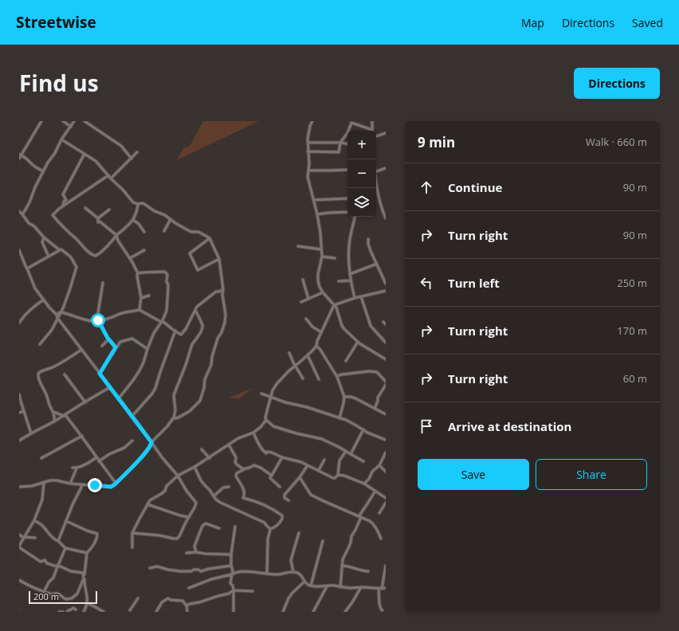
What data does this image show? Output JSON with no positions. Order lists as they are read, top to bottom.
{
  "scale_bar": "200 m",
  "page": {
    "header": "Streetwise",
    "nav": ["Map", "Directions", "Saved"],
    "title": "Find us",
    "buttons": [
      "Directions",
      ["Save", "Share"]
    ],
    "heading": ["9 min", "Walk · 660 m"],
    "map_buttons": ["+", "−"],
    "list": [
      ["Continue", "90 m"],
      ["Turn right", "90 m"],
      ["Turn left", "250 m"],
      ["Turn right", "170 m"],
      ["Turn right", "60 m"],
      "Arrive at destination"
    ],
    "scale": "200 m"
  }
}
